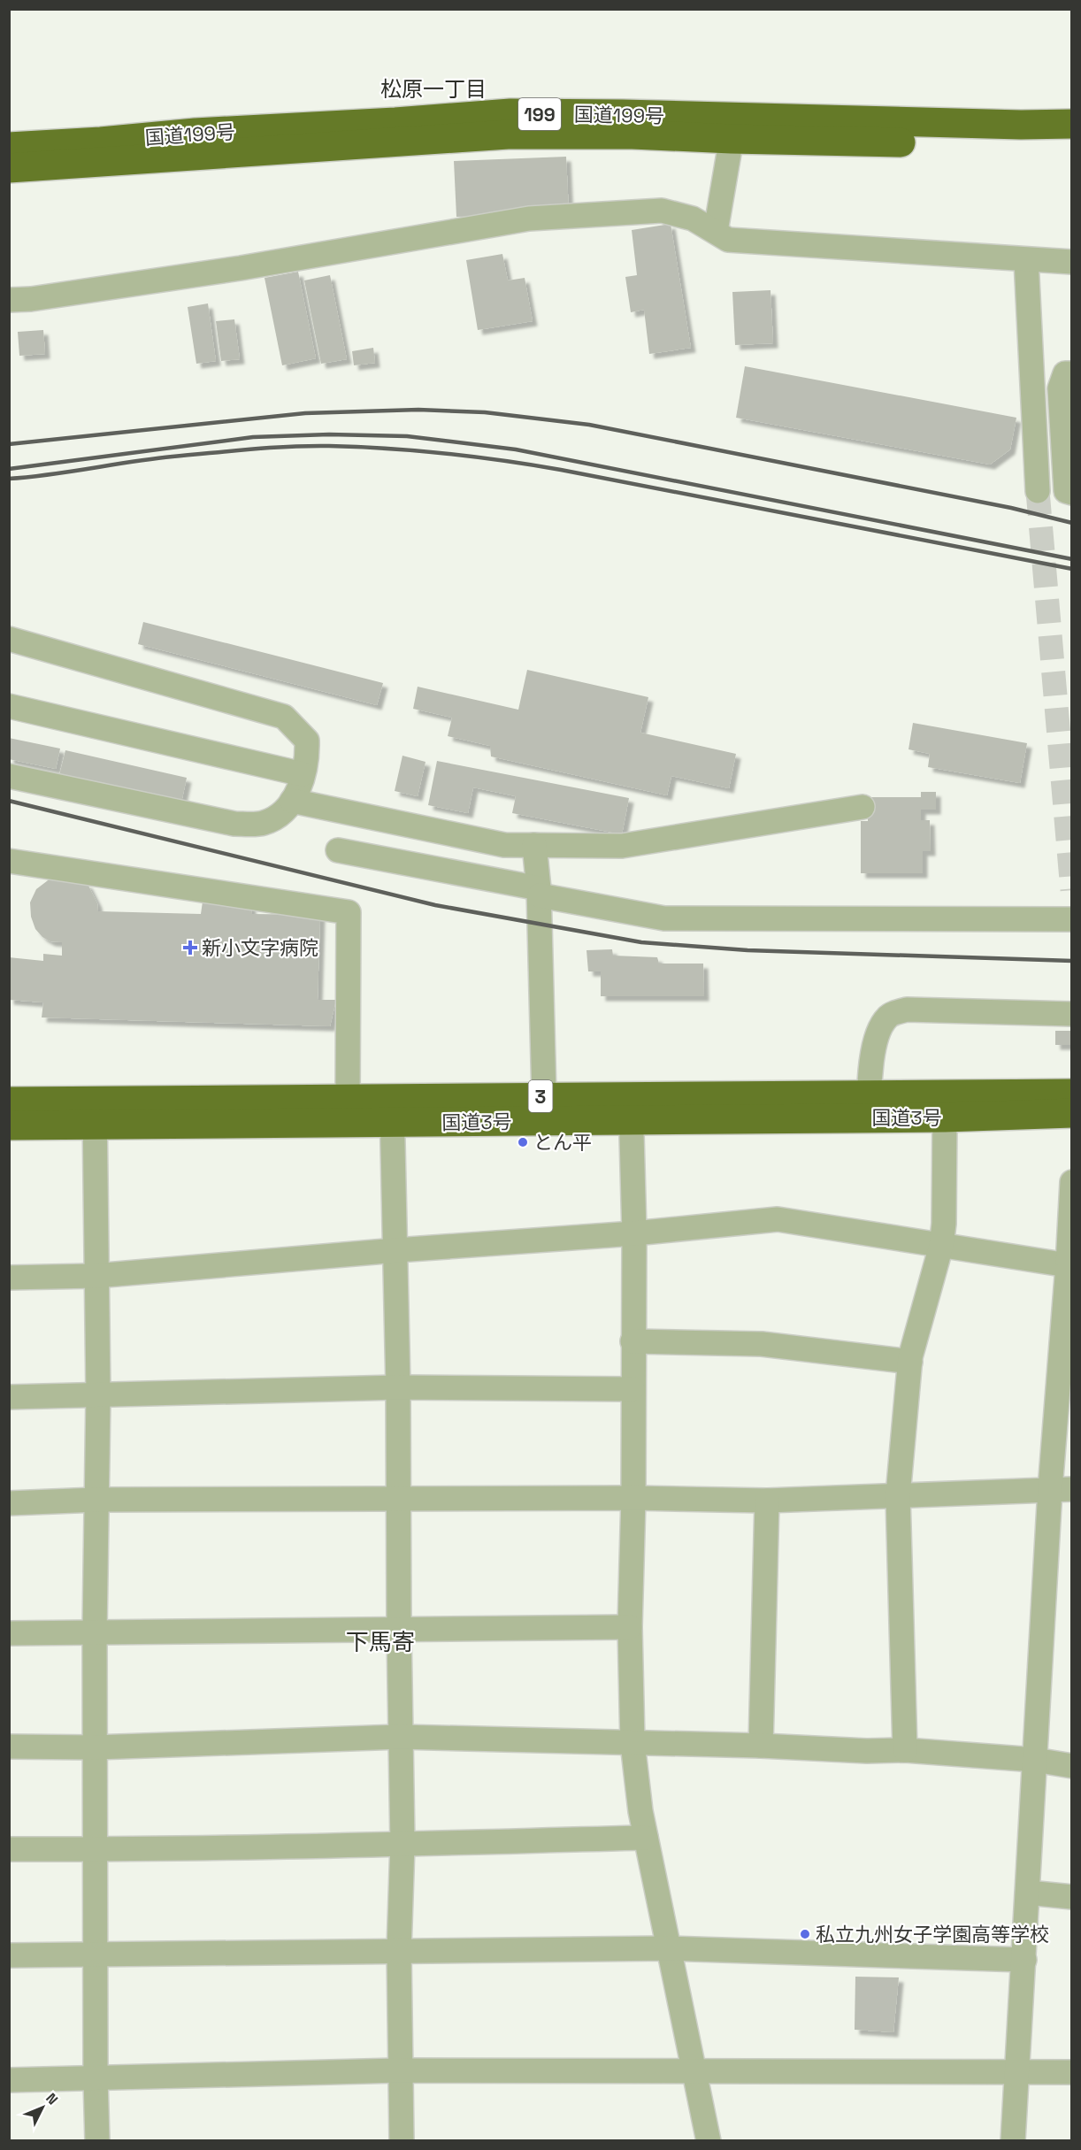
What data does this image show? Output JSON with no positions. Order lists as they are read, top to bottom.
{
  "streets": {
    "highway": [
      "199",
      "国道199号",
      "3",
      "国道3号"
    ]
  },
  "districts": ["松原一丁目", "下馬寄"],
  "places": {
    "health": ["新小文字病院"],
    "other": ["とん平", "私立九州女子学園高等学校"]
  },
  "north": "top right"
}
